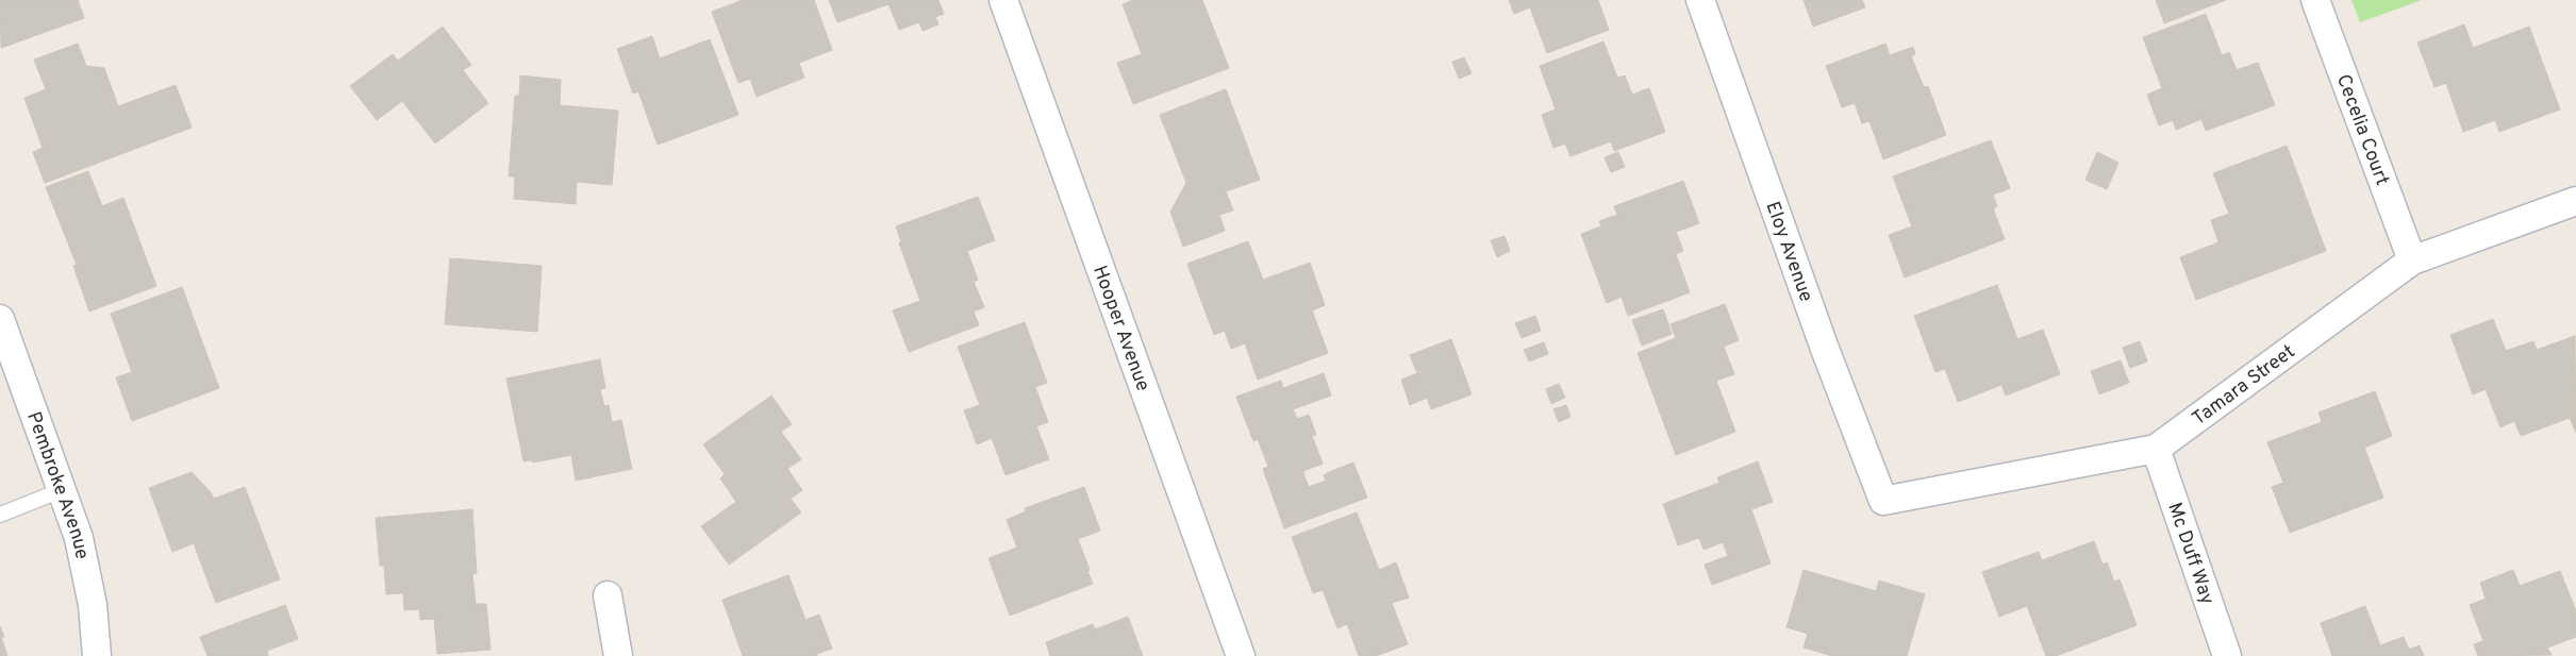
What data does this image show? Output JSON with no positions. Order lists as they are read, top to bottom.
{
  "streets": {
    "street": [
      "Cecelia Court",
      "Eloy Avenue",
      "Hooper Avenue",
      "Tamara Street",
      "Pembroke Avenue",
      "Mc Duff Way"
    ]
  },
  "crossings": [
    ["Cecelia Court", "Tamara Street"],
    ["Eloy Avenue", "Tamara Street"],
    ["Tamara Street", "Mc Duff Way"]
  ]
}
